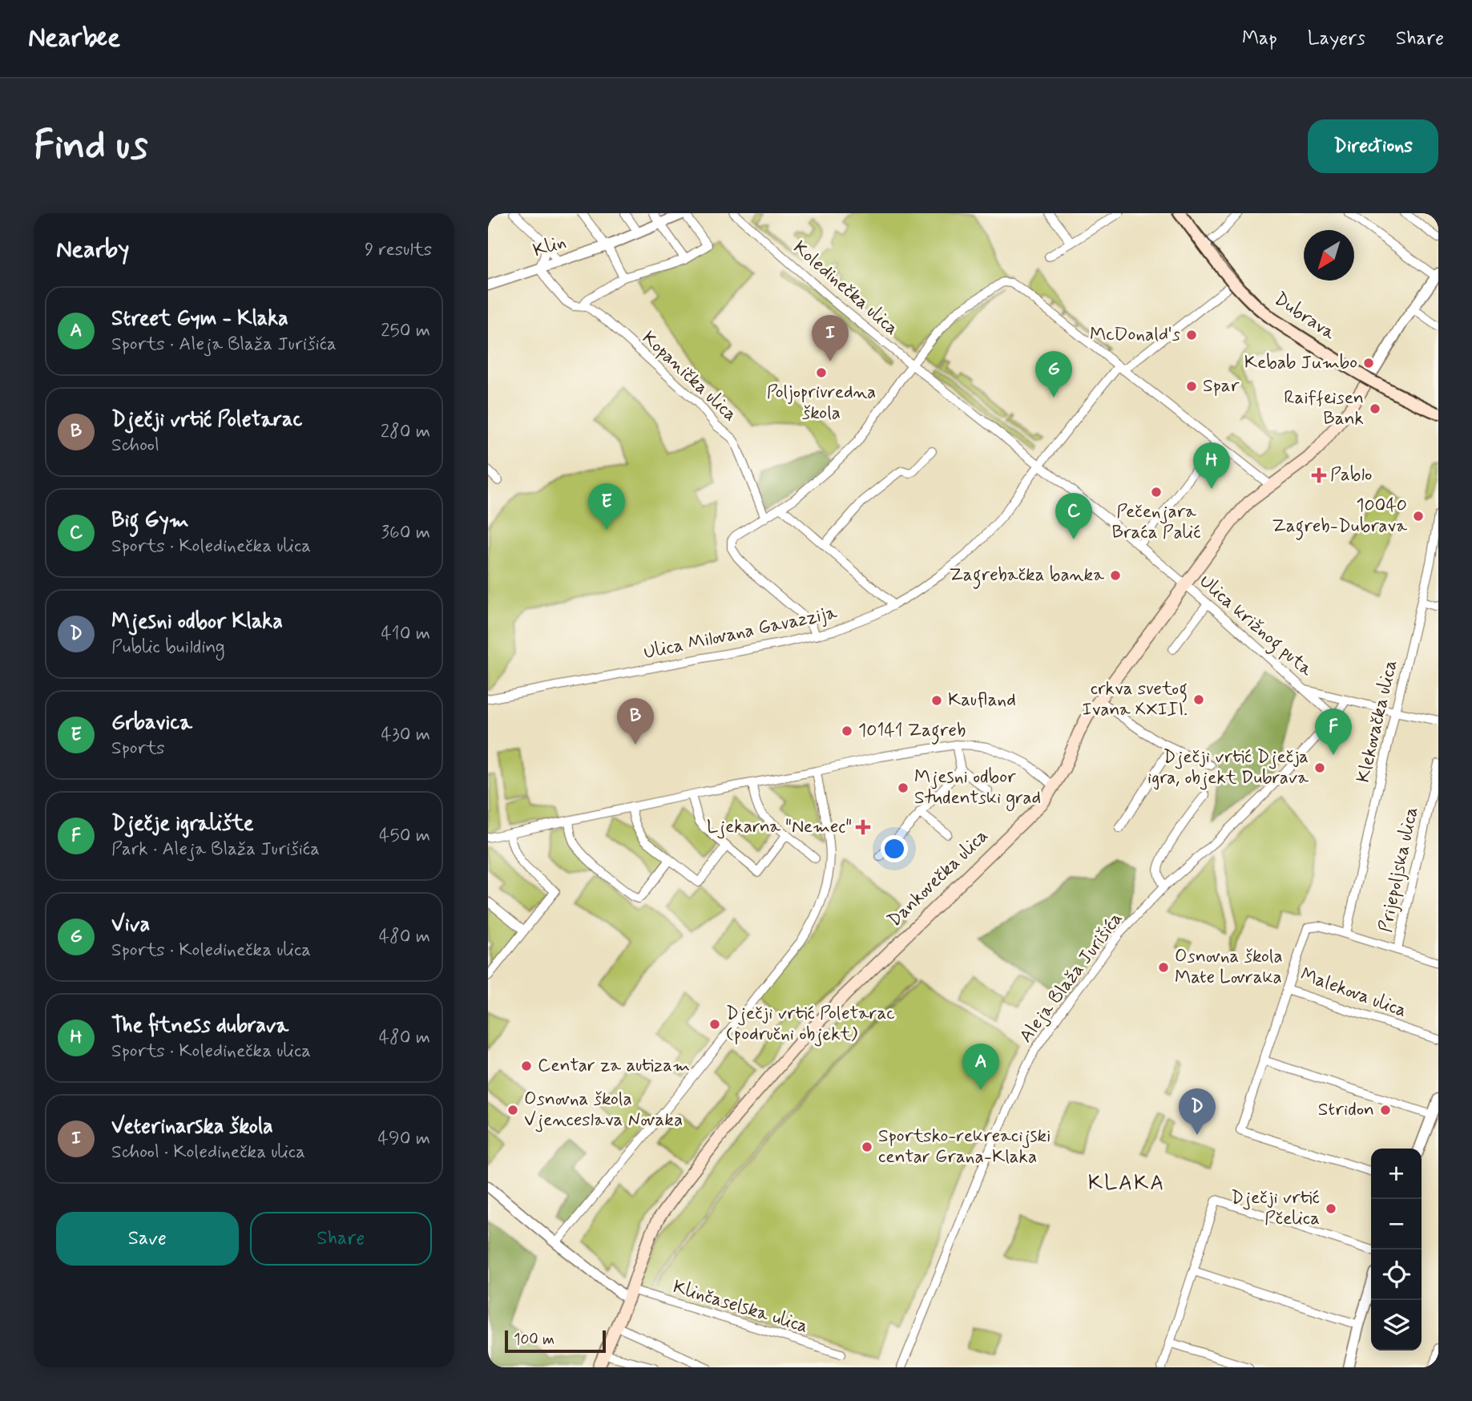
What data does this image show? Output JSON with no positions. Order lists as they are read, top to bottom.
{
  "streets": {
    "main road": ["Dubrava", "Dankovečka ulica"],
    "street": [
      "Klin",
      "Koledinečka ulica",
      "Kopanička ulica",
      "Ulica križnog puta",
      "Ulica Milovana Gavazzija",
      "Klekovačka ulica",
      "Prijepoljska ulica",
      "Aleja Blaža Jurišića",
      "Malekova ulica",
      "Klinčaselska ulica"
    ]
  },
  "crossings": [
    ["Klin", "Kopanička ulica"],
    ["Koledinečka ulica", "Ulica križnog puta"],
    ["Koledinečka ulica", "Ulica Milovana Gavazzija"],
    ["Koledinečka ulica", "Dankovečka ulica"],
    ["Dubrava", "Dankovečka ulica"],
    ["Ulica križnog puta", "Klekovačka ulica"],
    ["Ulica križnog puta", "Dankovečka ulica"],
    ["Ulica križnog puta", "Aleja Blaža Jurišića"],
    ["Klekovačka ulica", "Malekova ulica"],
    ["Dankovečka ulica", "Klinčaselska ulica"]
  ],
  "districts": ["KLAKA"],
  "places": {
    "other": [
      "McDonald's",
      "Kebab Jumbo",
      "Poljoprivredna škola",
      "Spar",
      "Raiffeisen Bank",
      "Pečenjara Braća Palić",
      "10040 Zagreb-Dubrava",
      "Zagrebačka banka",
      "crkva svetog Ivana XXIII.",
      "Kaufland",
      "10141 Zagreb",
      "Dječji vrtić Dječja igra, objekt Dubrava",
      "Mjesni odbor Studentski grad",
      "Osnovna škola Mate Lovraka",
      "Dječji vrtić Poletarac (područni objekt)",
      "Centar za autizam",
      "Osnovna škola Vjenceslava Novaka",
      "Stridon",
      "Sportsko-rekreacijski centar Grana-Klaka",
      "Dječji vrtić Pčelica"
    ],
    "health": ["Pablo", "Ljekarna \"Nemec\""]
  },
  "scale_bar": "100 m",
  "north": "bottom left",
  "page": {
    "header": "Nearbee",
    "nav": ["Map", "Layers", "Share"],
    "buttons": [
      "Directions",
      ["Save", "Share"]
    ],
    "title": "Find us",
    "heading": ["Nearby", "9 results"],
    "list": [
      {
        "mark": "A",
        "name": "Street Gym - Klaka",
        "note": "Sports · Aleja Blaža Jurišića",
        "value": "250 m"
      },
      {
        "mark": "B",
        "name": "Dječji vrtić Poletarac",
        "note": "School",
        "value": "280 m"
      },
      {
        "mark": "C",
        "name": "Big Gym",
        "note": "Sports · Koledinečka ulica",
        "value": "360 m"
      },
      {
        "mark": "D",
        "name": "Mjesni odbor Klaka",
        "note": "Public building",
        "value": "410 m"
      },
      {
        "mark": "E",
        "name": "Grbavica",
        "note": "Sports",
        "value": "430 m"
      },
      {
        "mark": "F",
        "name": "Dječje igralište",
        "note": "Park · Aleja Blaža Jurišića",
        "value": "450 m"
      },
      {
        "mark": "G",
        "name": "Viva",
        "note": "Sports · Koledinečka ulica",
        "value": "480 m"
      },
      {
        "mark": "H",
        "name": "The fitness dubrava",
        "note": "Sports · Koledinečka ulica",
        "value": "480 m"
      },
      {
        "mark": "I",
        "name": "Veterinarska škola",
        "note": "School · Koledinečka ulica",
        "value": "490 m"
      }
    ],
    "pins": [
      "I",
      "G",
      "H",
      "E",
      "C",
      "B",
      "F",
      "A",
      "D"
    ],
    "map_buttons": ["+", "−"],
    "scale": "100 m"
  }
}
